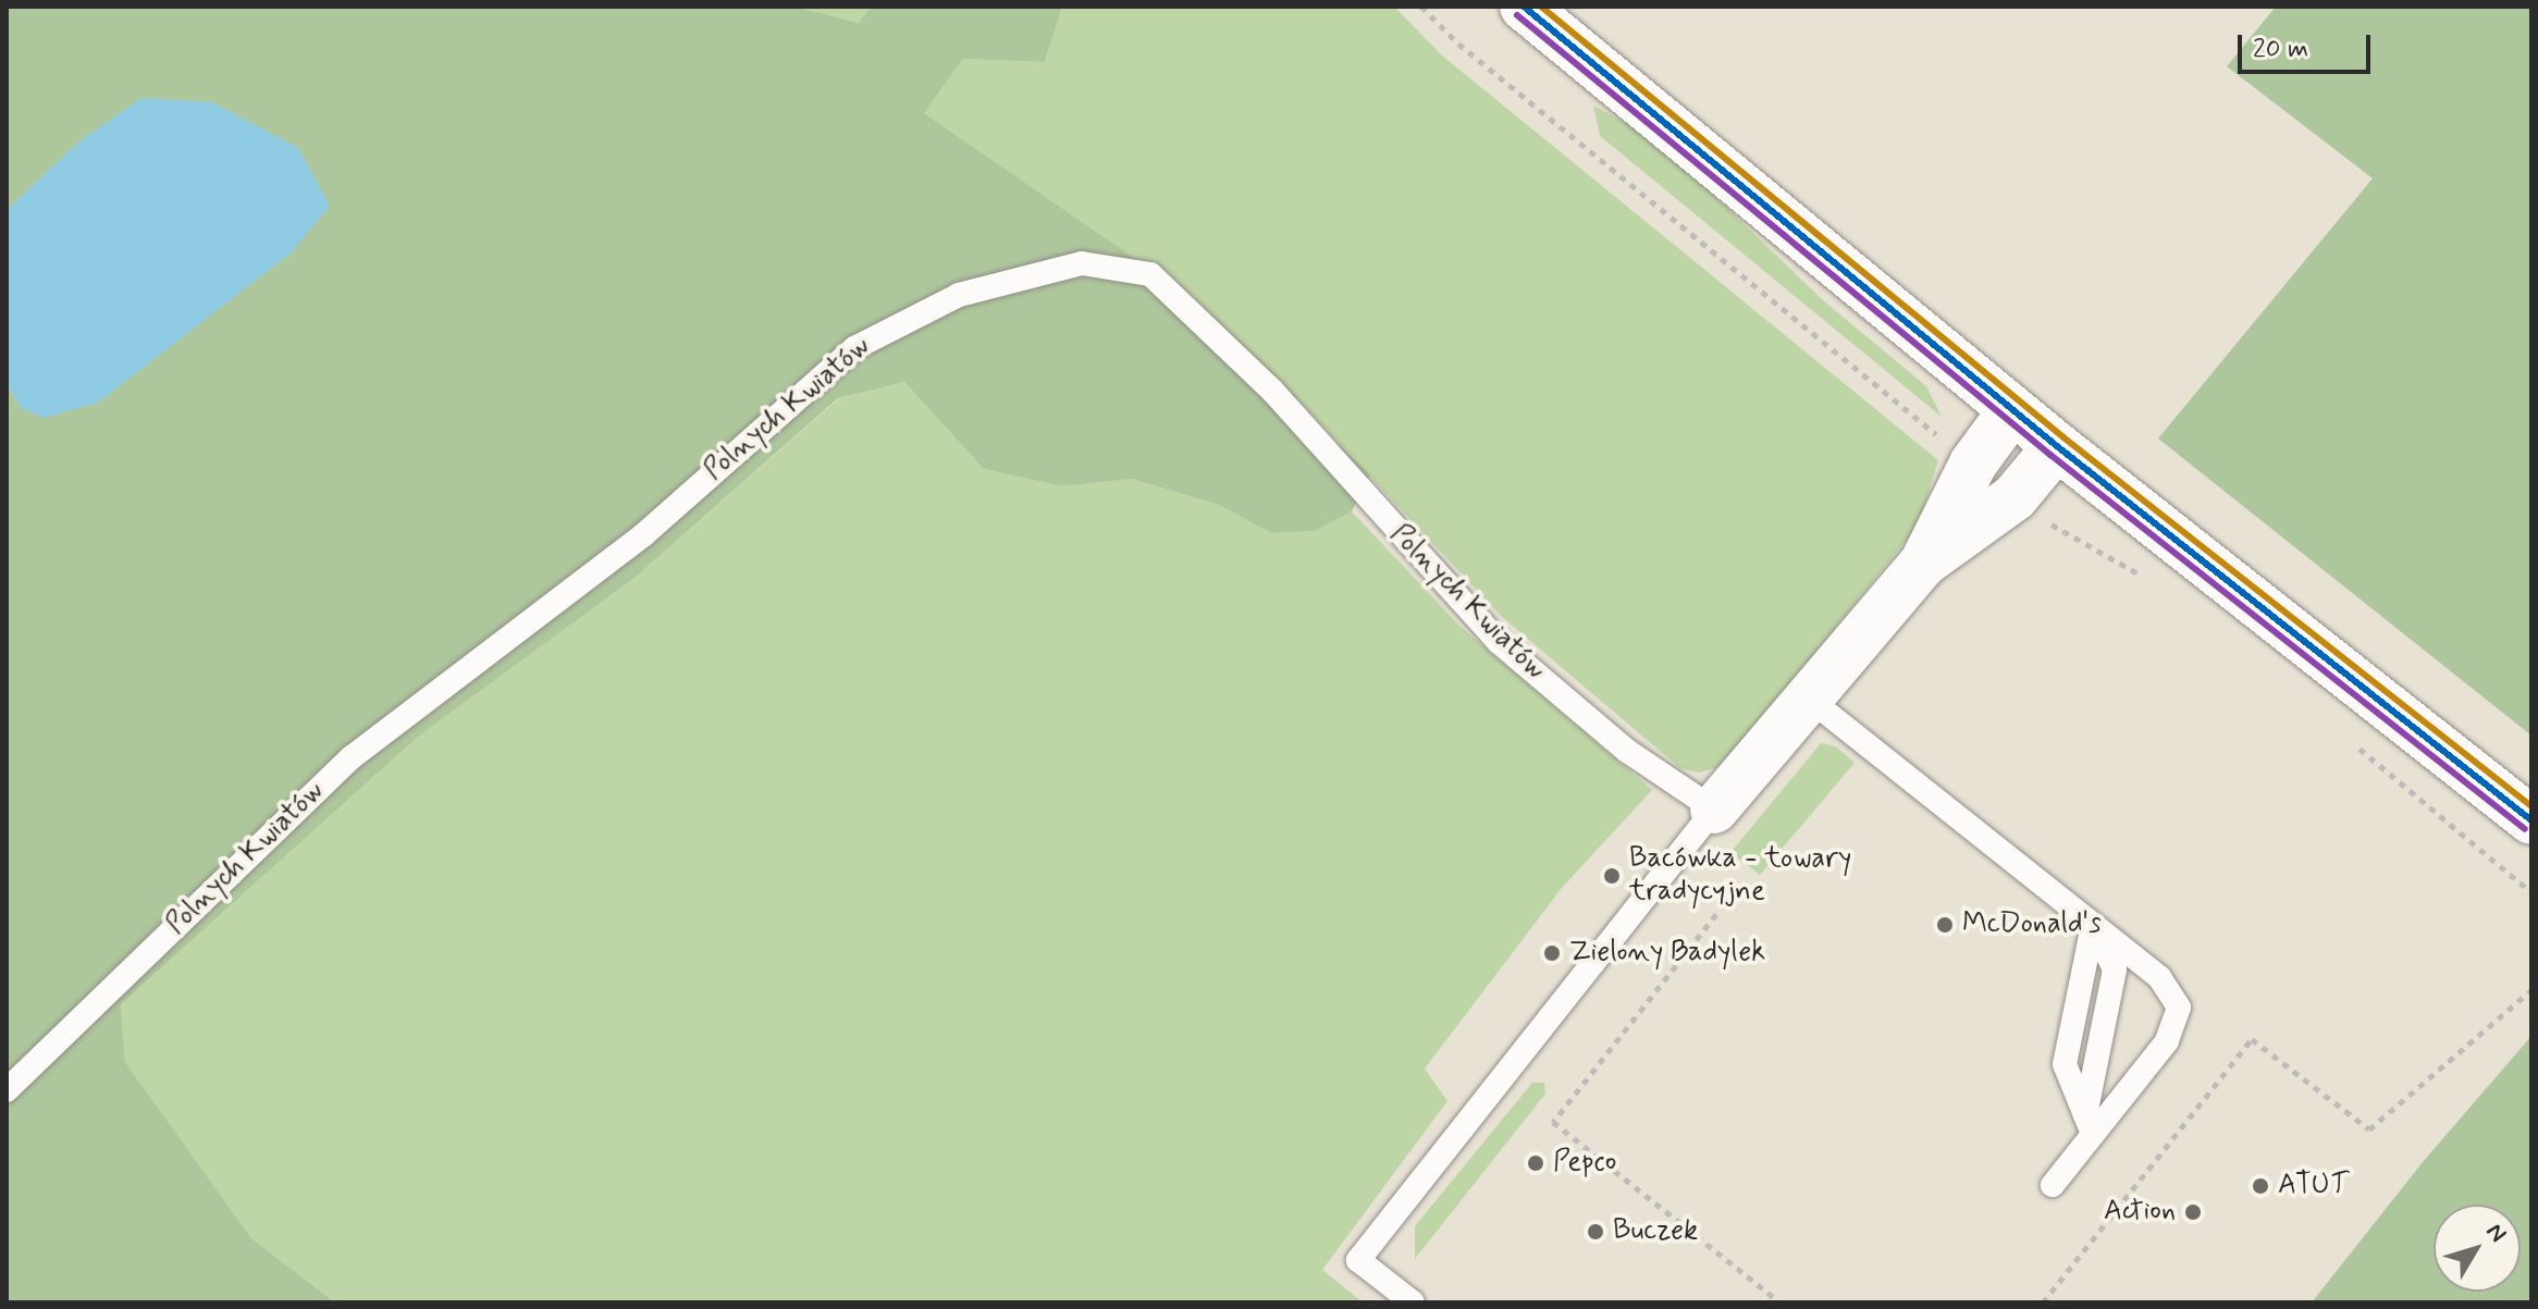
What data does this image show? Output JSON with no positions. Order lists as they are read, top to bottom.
{
  "streets": {
    "lane": ["Polnych Kwiatów"]
  },
  "places": [
    "Bacówka - towary tradycyjne",
    "McDonald's",
    "Zielony Badylek",
    "Pepco",
    "ATUT",
    "Action",
    "Buczek"
  ],
  "scale_bar": "20 m",
  "north": "top right"
}
